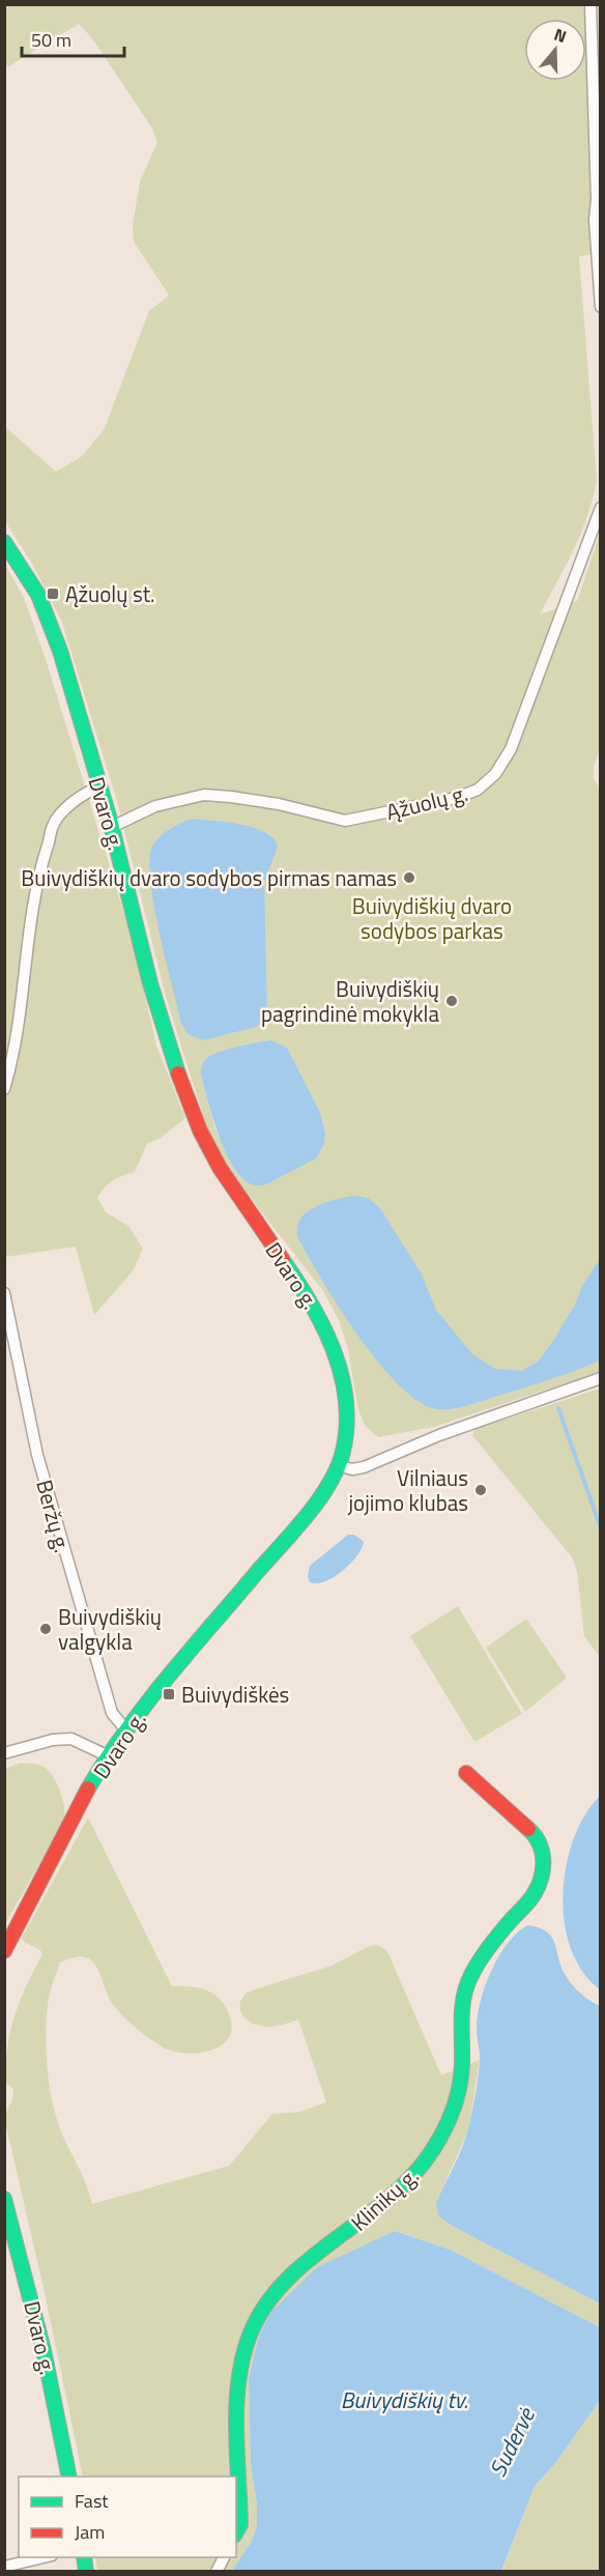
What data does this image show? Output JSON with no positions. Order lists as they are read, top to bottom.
{
  "streets": {
    "main road": ["Dvaro g.", "Klinikų g."],
    "street": ["Ąžuolų g.", "Beržų g."]
  },
  "crossings": [
    ["Ąžuolų g.", "Dvaro g."],
    ["Dvaro g.", "Beržų g."]
  ],
  "water": ["Buivydiškių tv.", "Sudervė"],
  "parks": ["Buivydiškių dvaro sodybos parkas"],
  "places": {
    "transit": ["Ąžuolų st.", "Buivydiškės"],
    "other": [
      "Buivydiškių dvaro sodybos pirmas namas",
      "Buivydiškių pagrindinė mokykla",
      "Vilniaus jojimo klubas",
      "Buivydiškių valgykla"
    ]
  },
  "legend": ["Fast", "Jam"],
  "scale_bar": "50 m",
  "north": "top"
}
